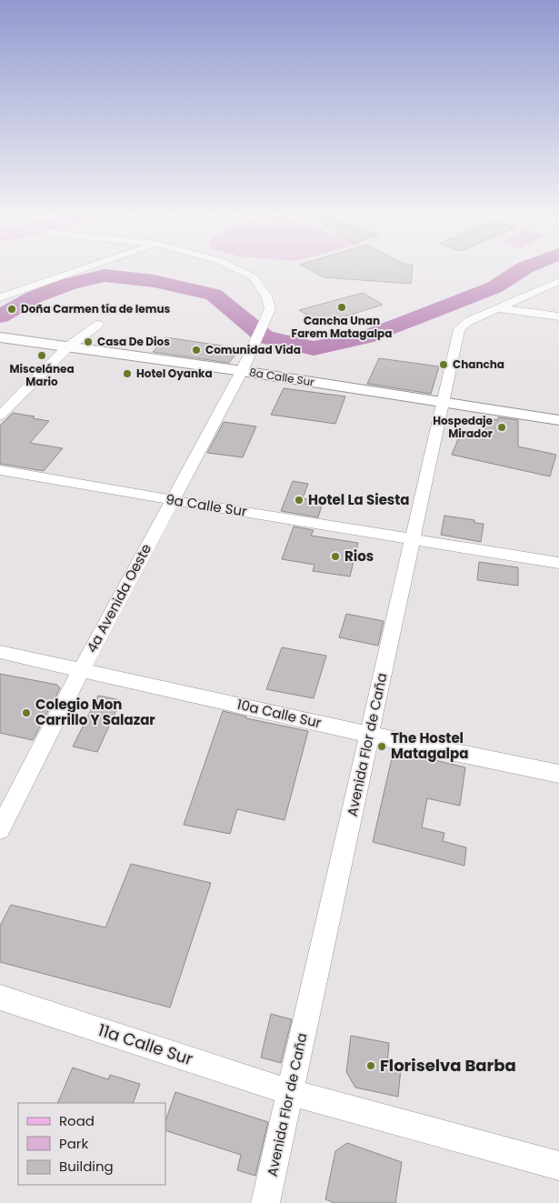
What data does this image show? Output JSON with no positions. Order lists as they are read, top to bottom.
{
  "streets": {
    "street": [
      "8a Calle Sur",
      "9a Calle Sur",
      "4a Avenida Oeste",
      "10a Calle Sur",
      "Avenida Flor de Caña",
      "11a Calle Sur"
    ]
  },
  "crossings": [
    ["8a Calle Sur", "4a Avenida Oeste"],
    ["8a Calle Sur", "Avenida Flor de Caña"],
    ["9a Calle Sur", "4a Avenida Oeste"],
    ["9a Calle Sur", "Avenida Flor de Caña"],
    ["4a Avenida Oeste", "10a Calle Sur"],
    ["10a Calle Sur", "Avenida Flor de Caña"],
    ["Avenida Flor de Caña", "11a Calle Sur"]
  ],
  "places": [
    "Cancha Unan Farem Matagalpa",
    "Doña Carmen tía de lemus",
    "Casa De Dios",
    "Comunidad Vida",
    "Miscelánea Mario",
    "Chancha",
    "Hotel Oyanka",
    "Hospedaje Mirador",
    "Hotel La Siesta",
    "Rios",
    "Colegio Mon Carrillo Y Salazar",
    "The Hostel Matagalpa",
    "Floriselva Barba"
  ],
  "legend": ["Road", "Park", "Building"]
}
